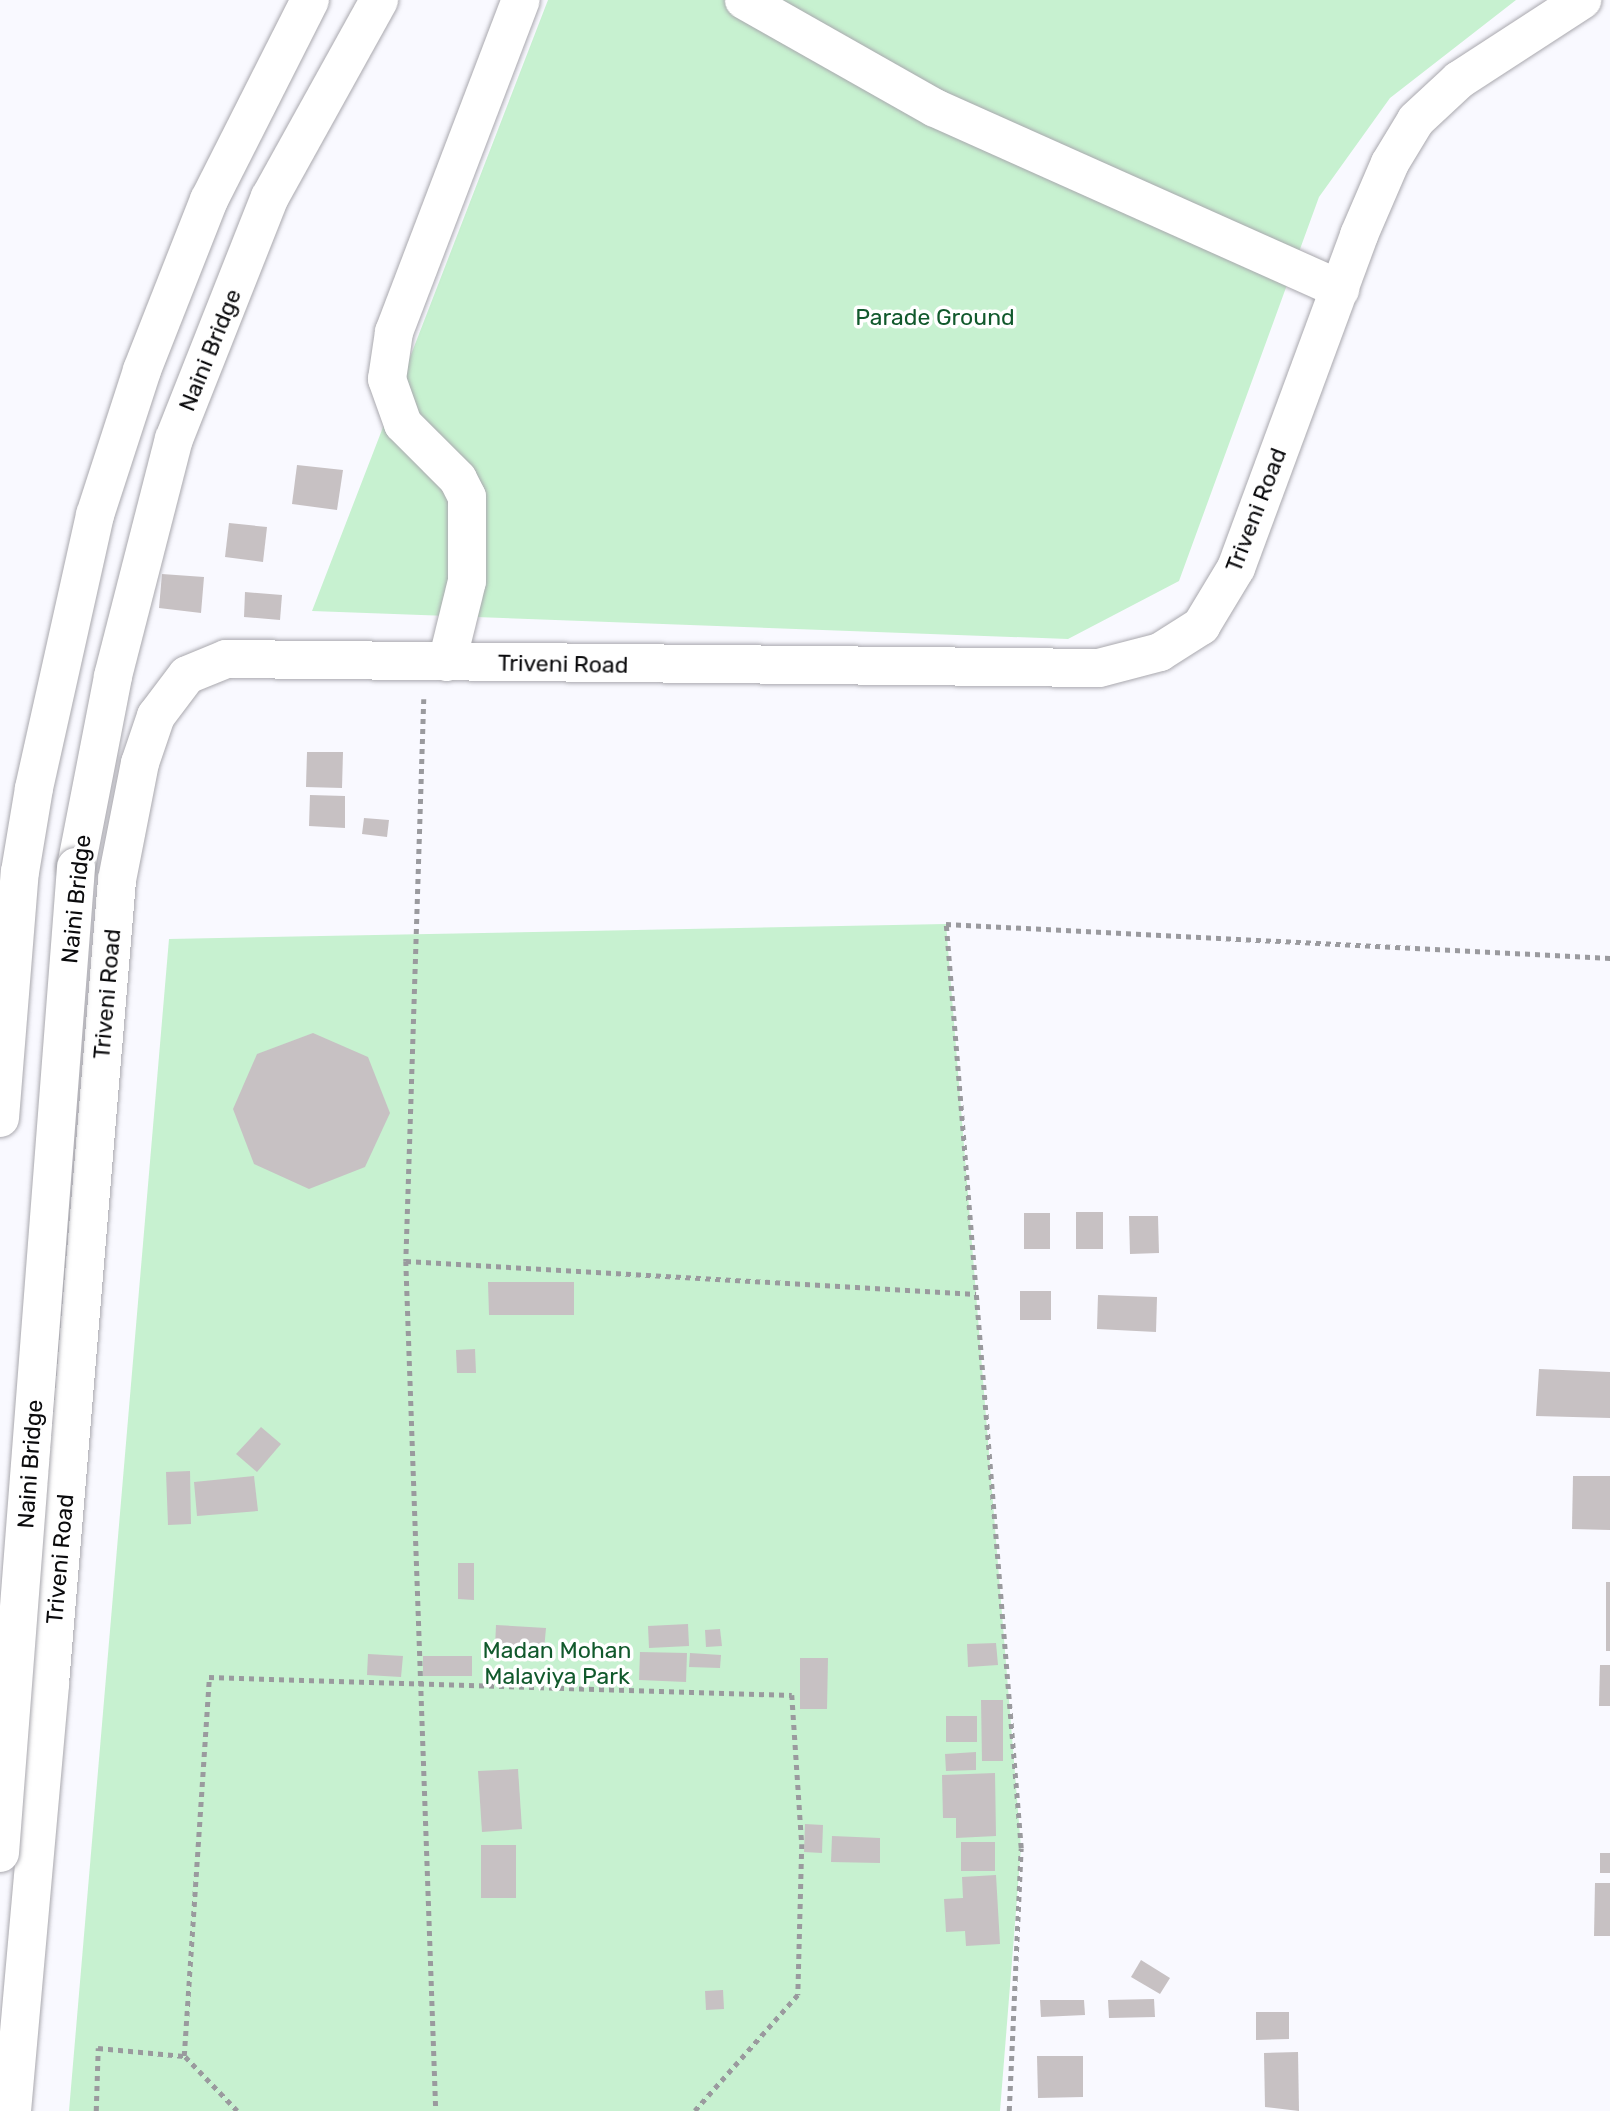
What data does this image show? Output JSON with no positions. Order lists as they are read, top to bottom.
{
  "streets": {
    "main road": ["Naini Bridge", "Triveni Road"]
  },
  "parks": ["Parade Ground", "Madan Mohan Malaviya Park"]
}
